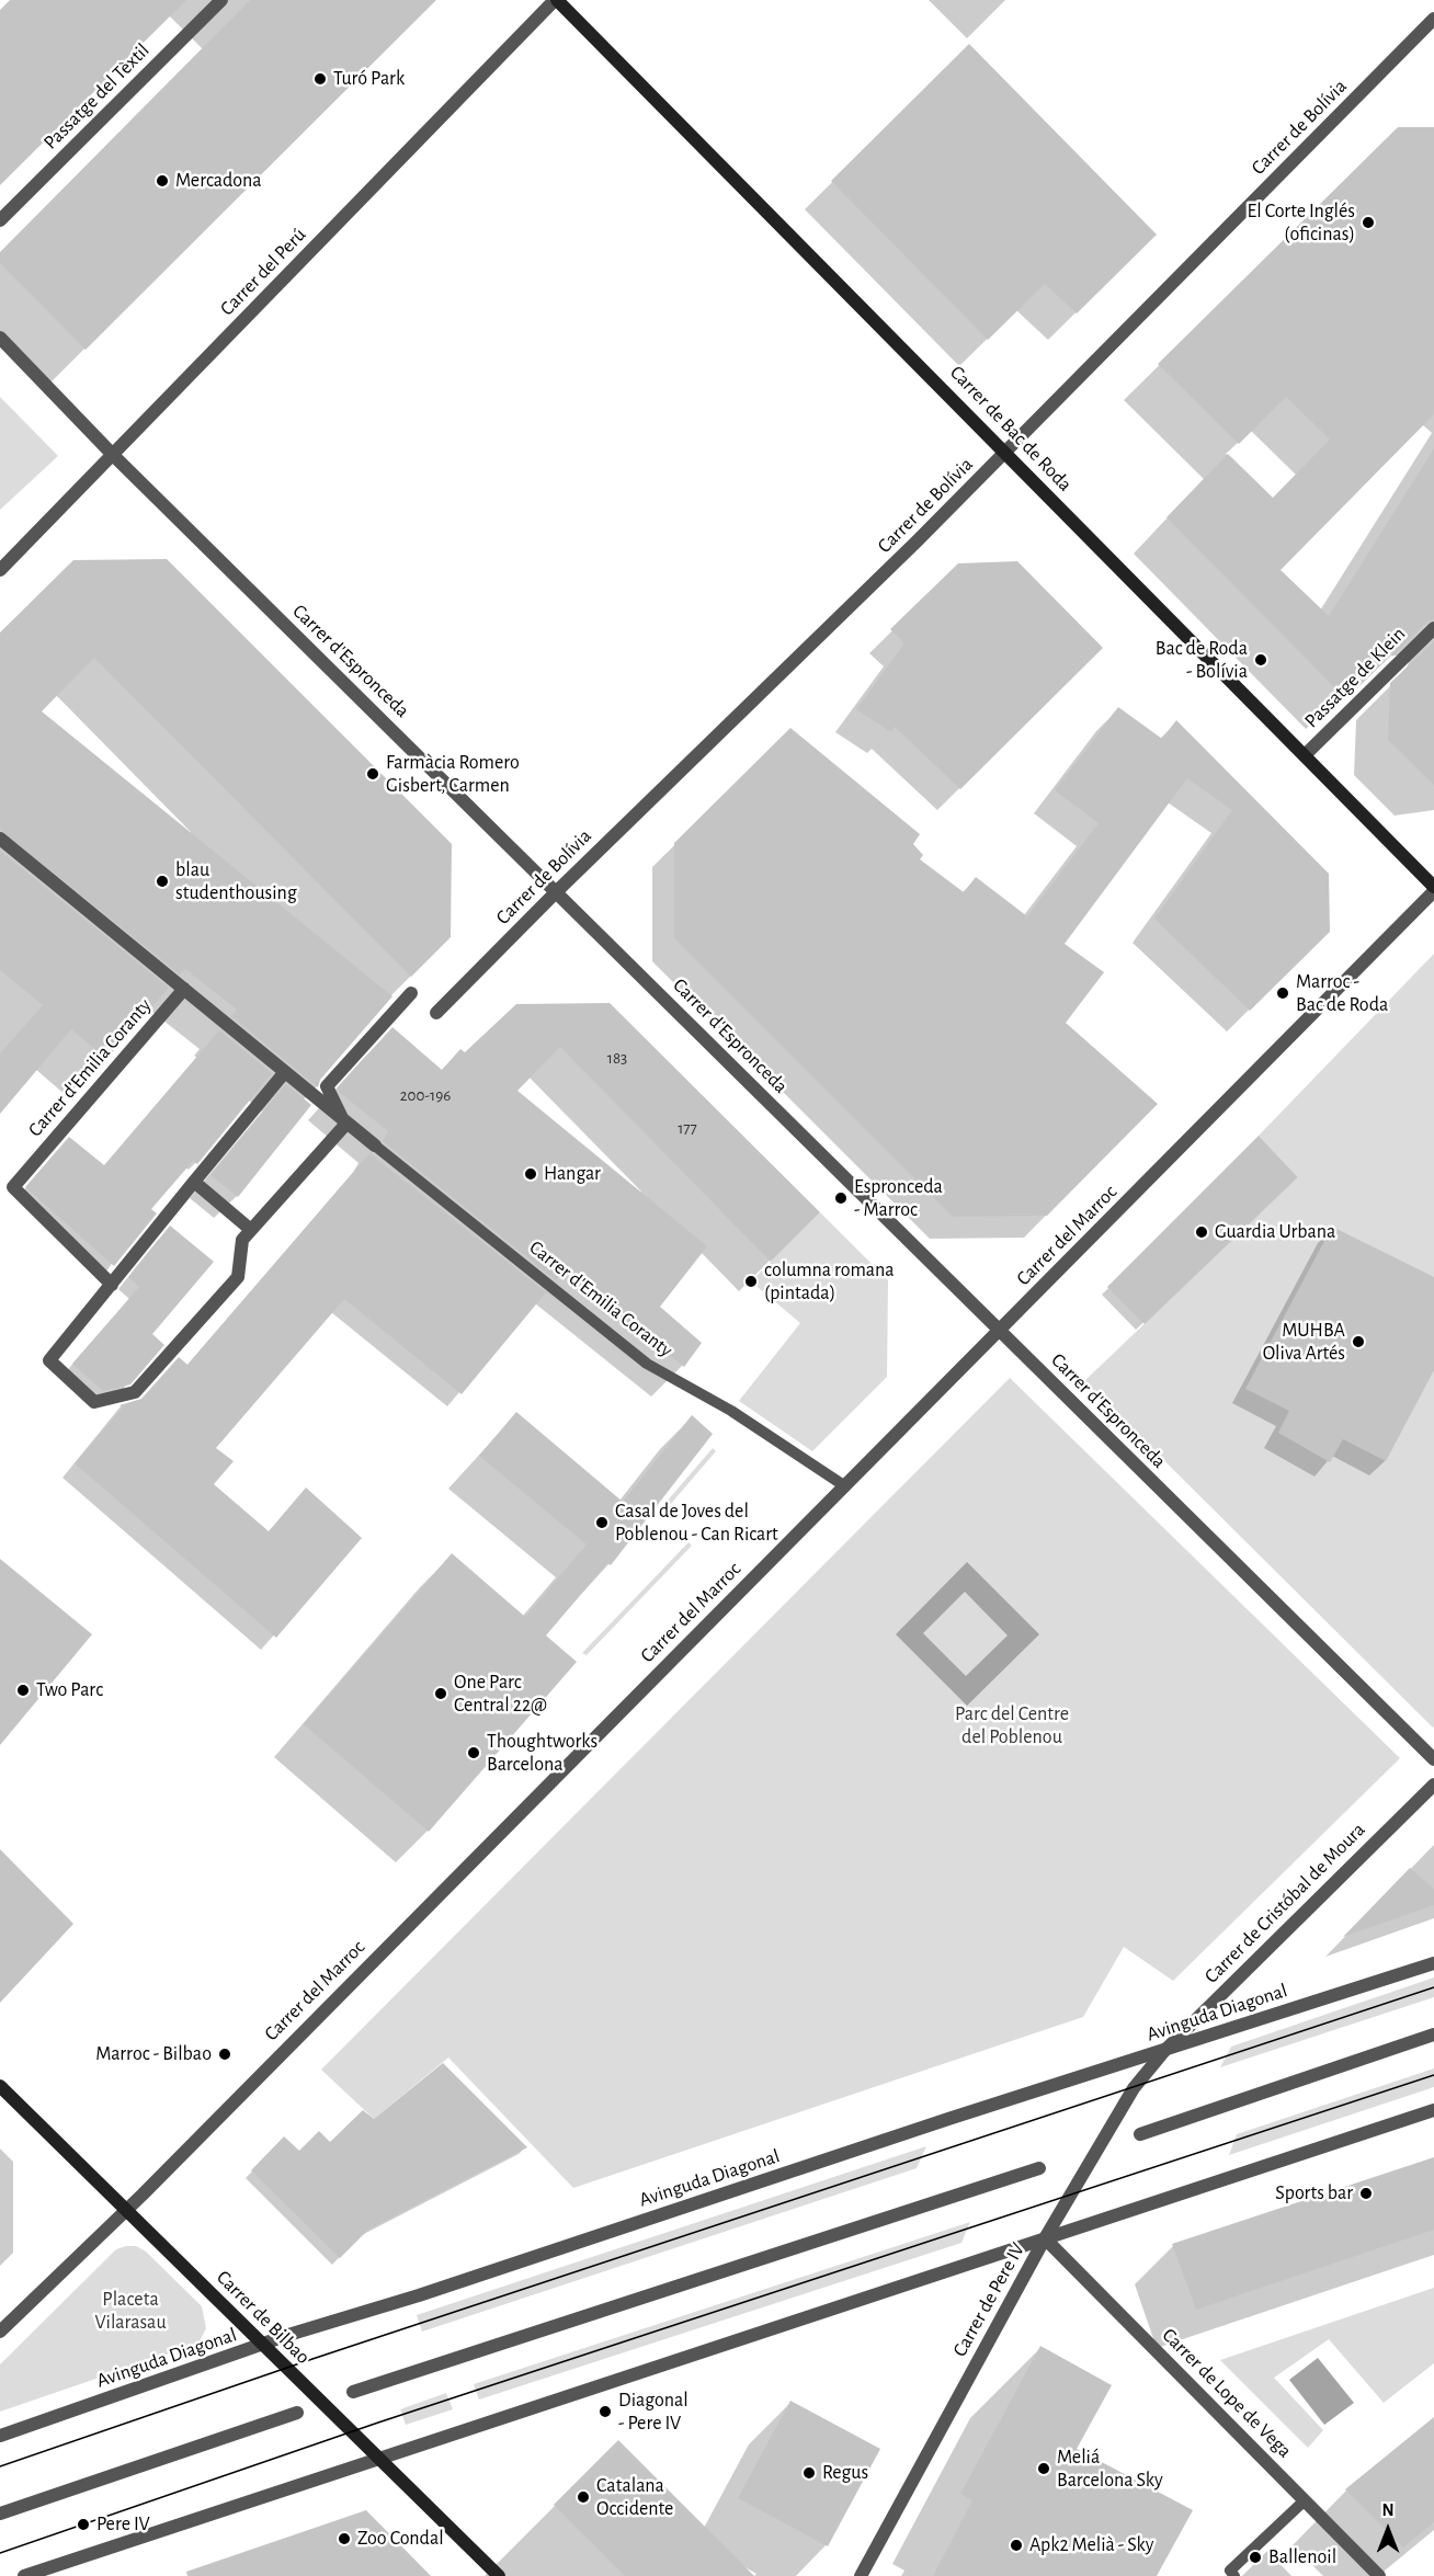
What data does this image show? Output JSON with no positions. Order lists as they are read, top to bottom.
{
  "streets": {
    "main road": ["Carrer de Bac de Roda", "Carrer de Bilbao"],
    "street": [
      "Passatge del Tèxtil",
      "Carrer de Bolívia",
      "Carrer del Perú",
      "Carrer d'Espronceda",
      "Passatge de Klein",
      "Carrer d'Emilia Coranty",
      "Carrer del Marroc",
      "Carrer de Cristóbal de Moura",
      "Avinguda Diagonal",
      "Carrer de Pere IV",
      "Carrer de Lope de Vega"
    ]
  },
  "crossings": [
    ["Carrer de Bolívia", "Carrer de Bac de Roda"],
    ["Carrer de Bolívia", "Carrer d'Espronceda"],
    ["Carrer del Perú", "Carrer de Bac de Roda"],
    ["Carrer del Perú", "Carrer d'Espronceda"],
    ["Carrer de Bac de Roda", "Passatge de Klein"],
    ["Carrer de Bac de Roda", "Carrer del Marroc"],
    ["Carrer d'Espronceda", "Carrer del Marroc"],
    ["Carrer d'Emilia Coranty", "Carrer del Marroc"],
    ["Carrer del Marroc", "Carrer de Bilbao"],
    ["Carrer de Cristóbal de Moura", "Avinguda Diagonal"],
    ["Carrer de Cristóbal de Moura", "Carrer de Pere IV"],
    ["Avinguda Diagonal", "Carrer de Pere IV"],
    ["Avinguda Diagonal", "Carrer de Bilbao"],
    ["Carrer de Pere IV", "Carrer de Lope de Vega"]
  ],
  "parks": ["Parc del Centre del Poblenou", "Placeta Vilarasau"],
  "places": [
    "Turó Park",
    "Mercadona",
    "El Corte Inglés (oficinas)",
    "Bac de Roda - Bolívia",
    "Farmàcia Romero Gisbert, Carmen",
    "blau studenthousing",
    "Marroc - Bac de Roda",
    "Hangar",
    "Espronceda - Marroc",
    "Guardia Urbana",
    "columna romana (pintada)",
    "MUHBA Oliva Artés",
    "Casal de Joves del Poblenou - Can Ricart",
    "Two Parc",
    "One Parc Central 22@",
    "Thoughtworks Barcelona",
    "Marroc - Bilbao",
    "Sports bar",
    "Diagonal - Pere IV",
    "Meliá Barcelona Sky",
    "Regus",
    "Catalana Occidente",
    "Pere IV",
    "Zoo Condal",
    "Apk2 Melià - Sky",
    "Ballenoil"
  ],
  "house_numbers": ["183", "200-196", "177"],
  "north": "top"
}
